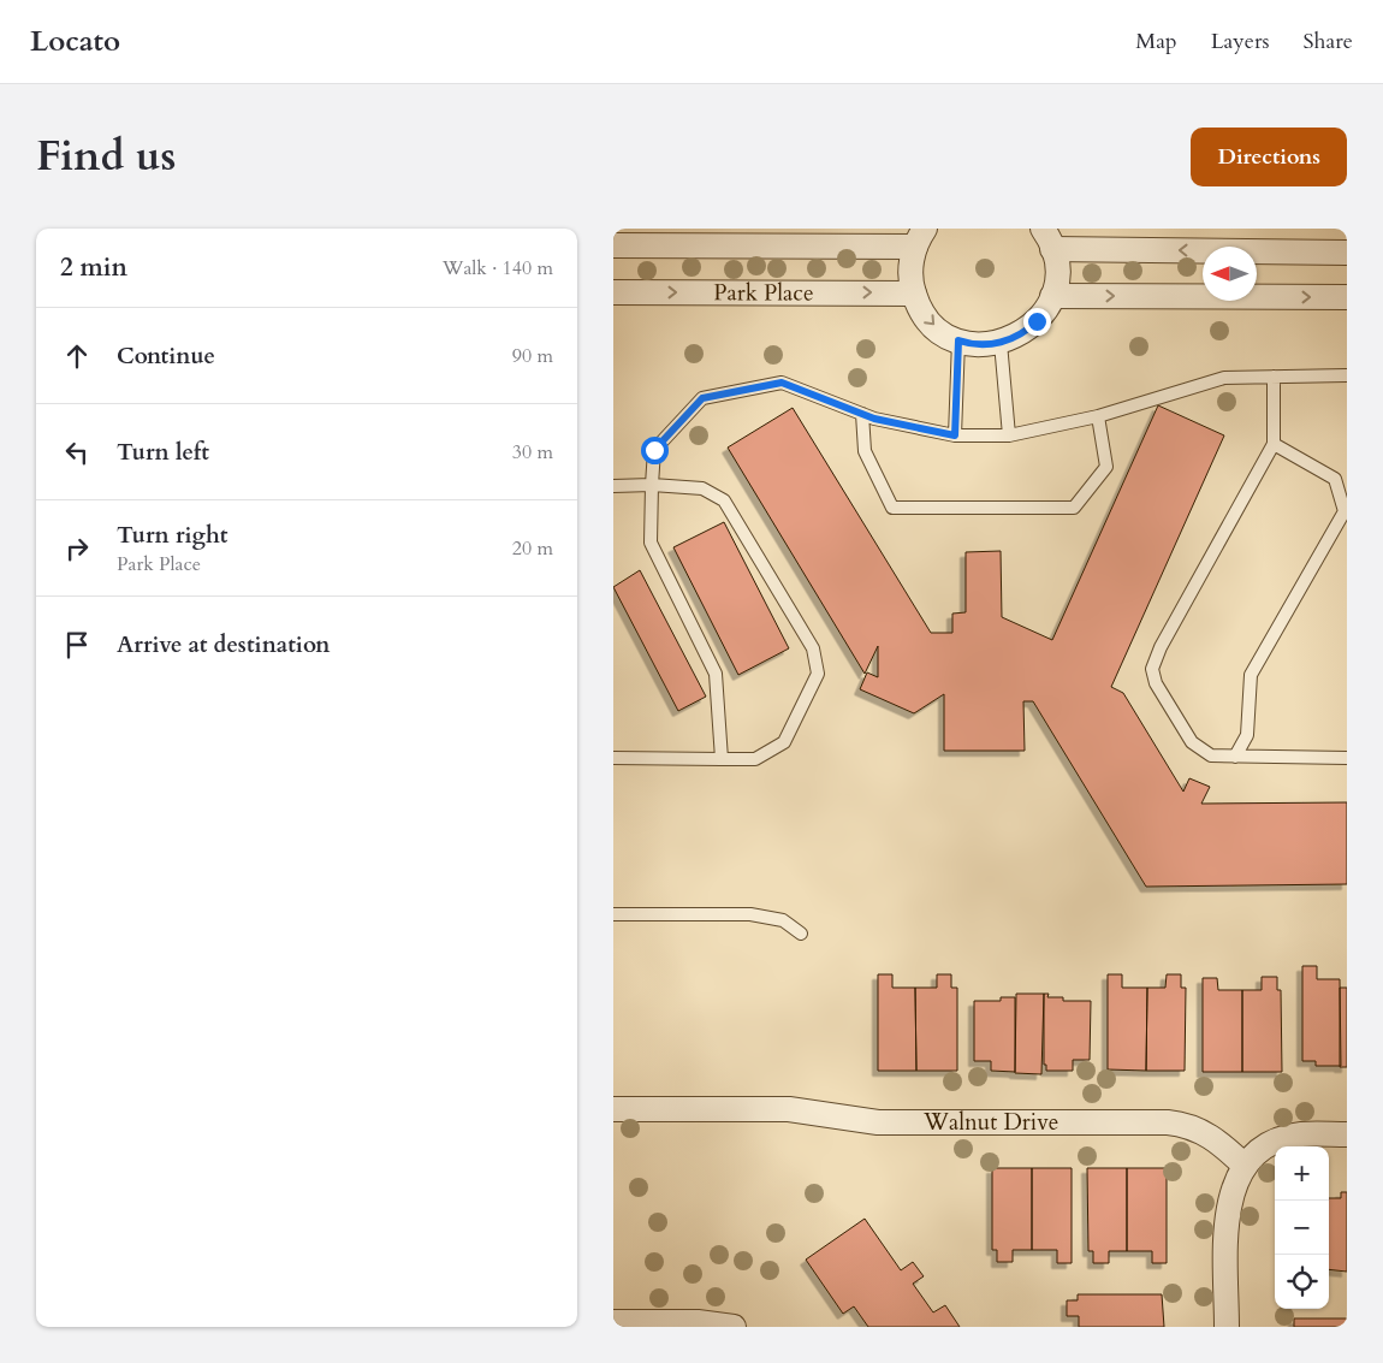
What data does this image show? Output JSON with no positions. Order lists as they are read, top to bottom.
{
  "streets": {
    "street": ["Park Place", "Walnut Drive"]
  },
  "north": "left",
  "page": {
    "header": "Locato",
    "nav": ["Map", "Layers", "Share"],
    "title": "Find us",
    "buttons": "Directions",
    "heading": ["2 min", "Walk · 140 m"],
    "list": [
      ["Continue", "90 m"],
      ["Turn left", "30 m"],
      ["Turn right", "Park Place", "20 m"],
      "Arrive at destination"
    ],
    "map_buttons": ["+", "−"]
  }
}
